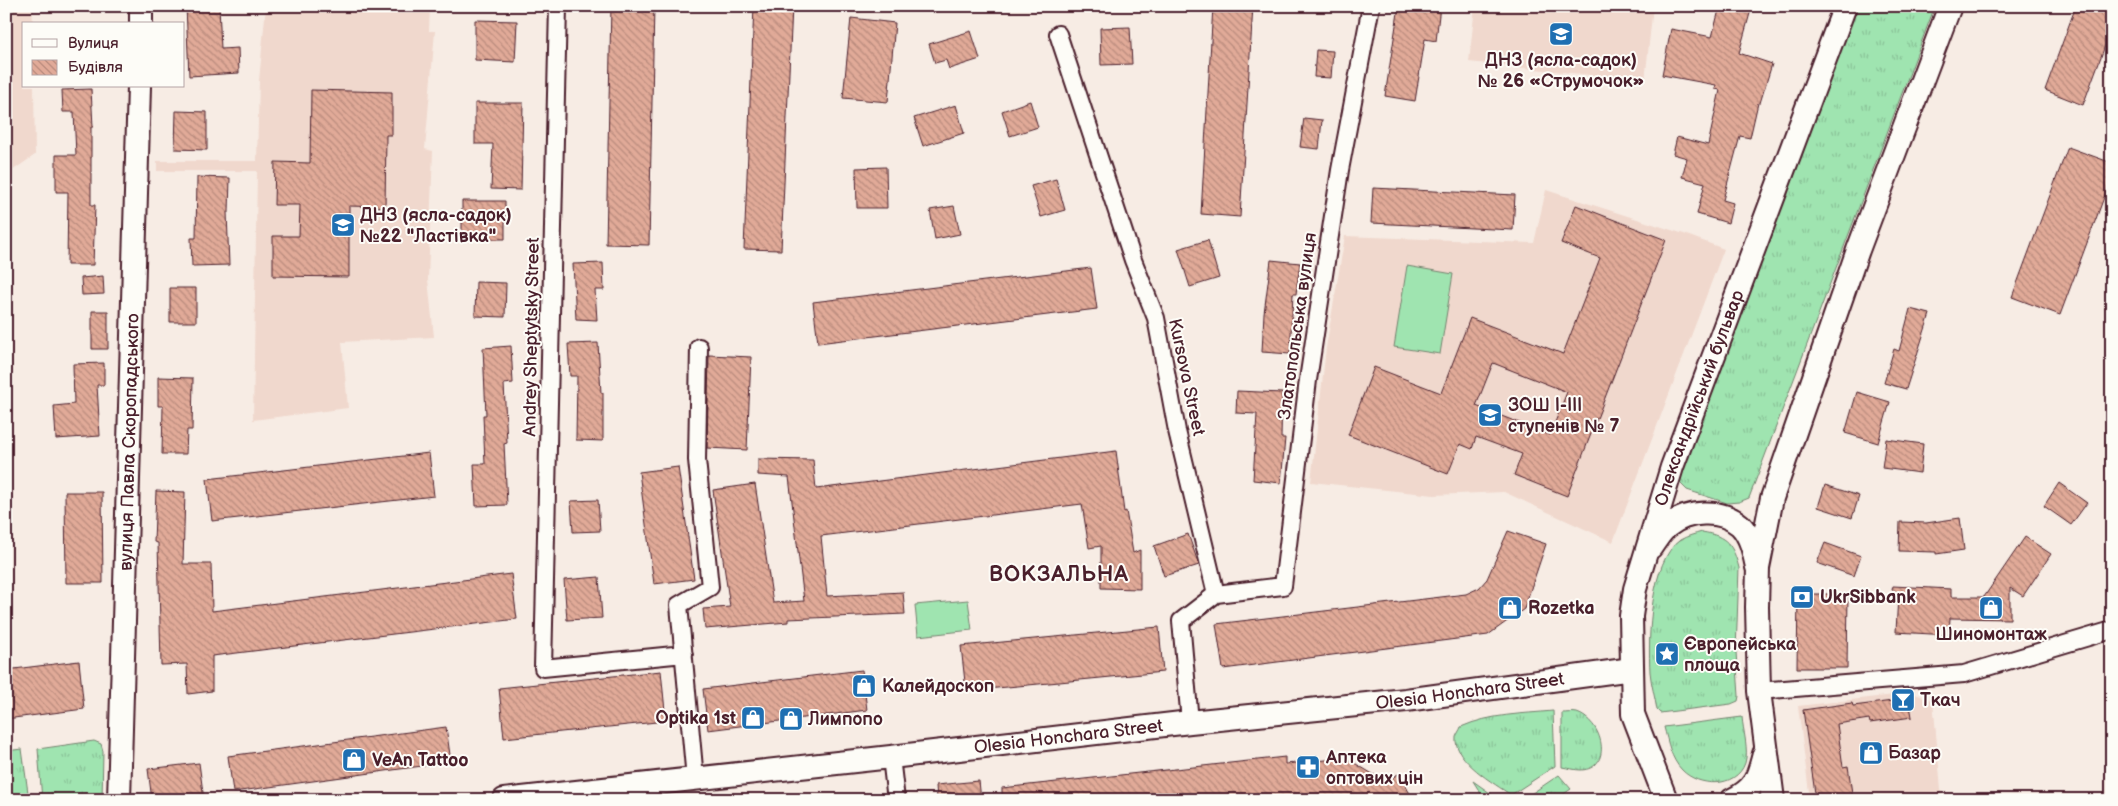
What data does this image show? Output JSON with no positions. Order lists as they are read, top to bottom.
{
  "streets": {
    "main road": ["Олександрійський бульвар", "вулиця Павла Скоропадського", "Olesia Honchara Street"],
    "street": ["Златопольська вулиця", "Andrey Sheptytsky Street", "Kursova Street"]
  },
  "crossings": [
    ["Златопольська вулиця", "Kursova Street"],
    ["Олександрійський бульвар", "Olesia Honchara Street"]
  ],
  "districts": ["ВОКЗАЛЬНА"],
  "places": {
    "school or university": ["ДНЗ (ясла-садок) № 26 «Струмочок»", "ДНЗ (ясла-садок) №22 \"Ластівка\"", "ЗОШ І-ІІІ ступенів № 7"],
    "bank": ["UkrSibbank"],
    "shop": [
      "Rozetka",
      "Шиномонтаж",
      "Калейдоскоп",
      "Оptika 1st",
      "Лимпопо",
      "Базар",
      "VeAn Tattoo"
    ],
    "place": ["Європейська площа"],
    "bar": ["Ткач"],
    "pharmacy": ["Аптека оптових цін"]
  },
  "legend": ["Вулиця", "Будівля"]
}
